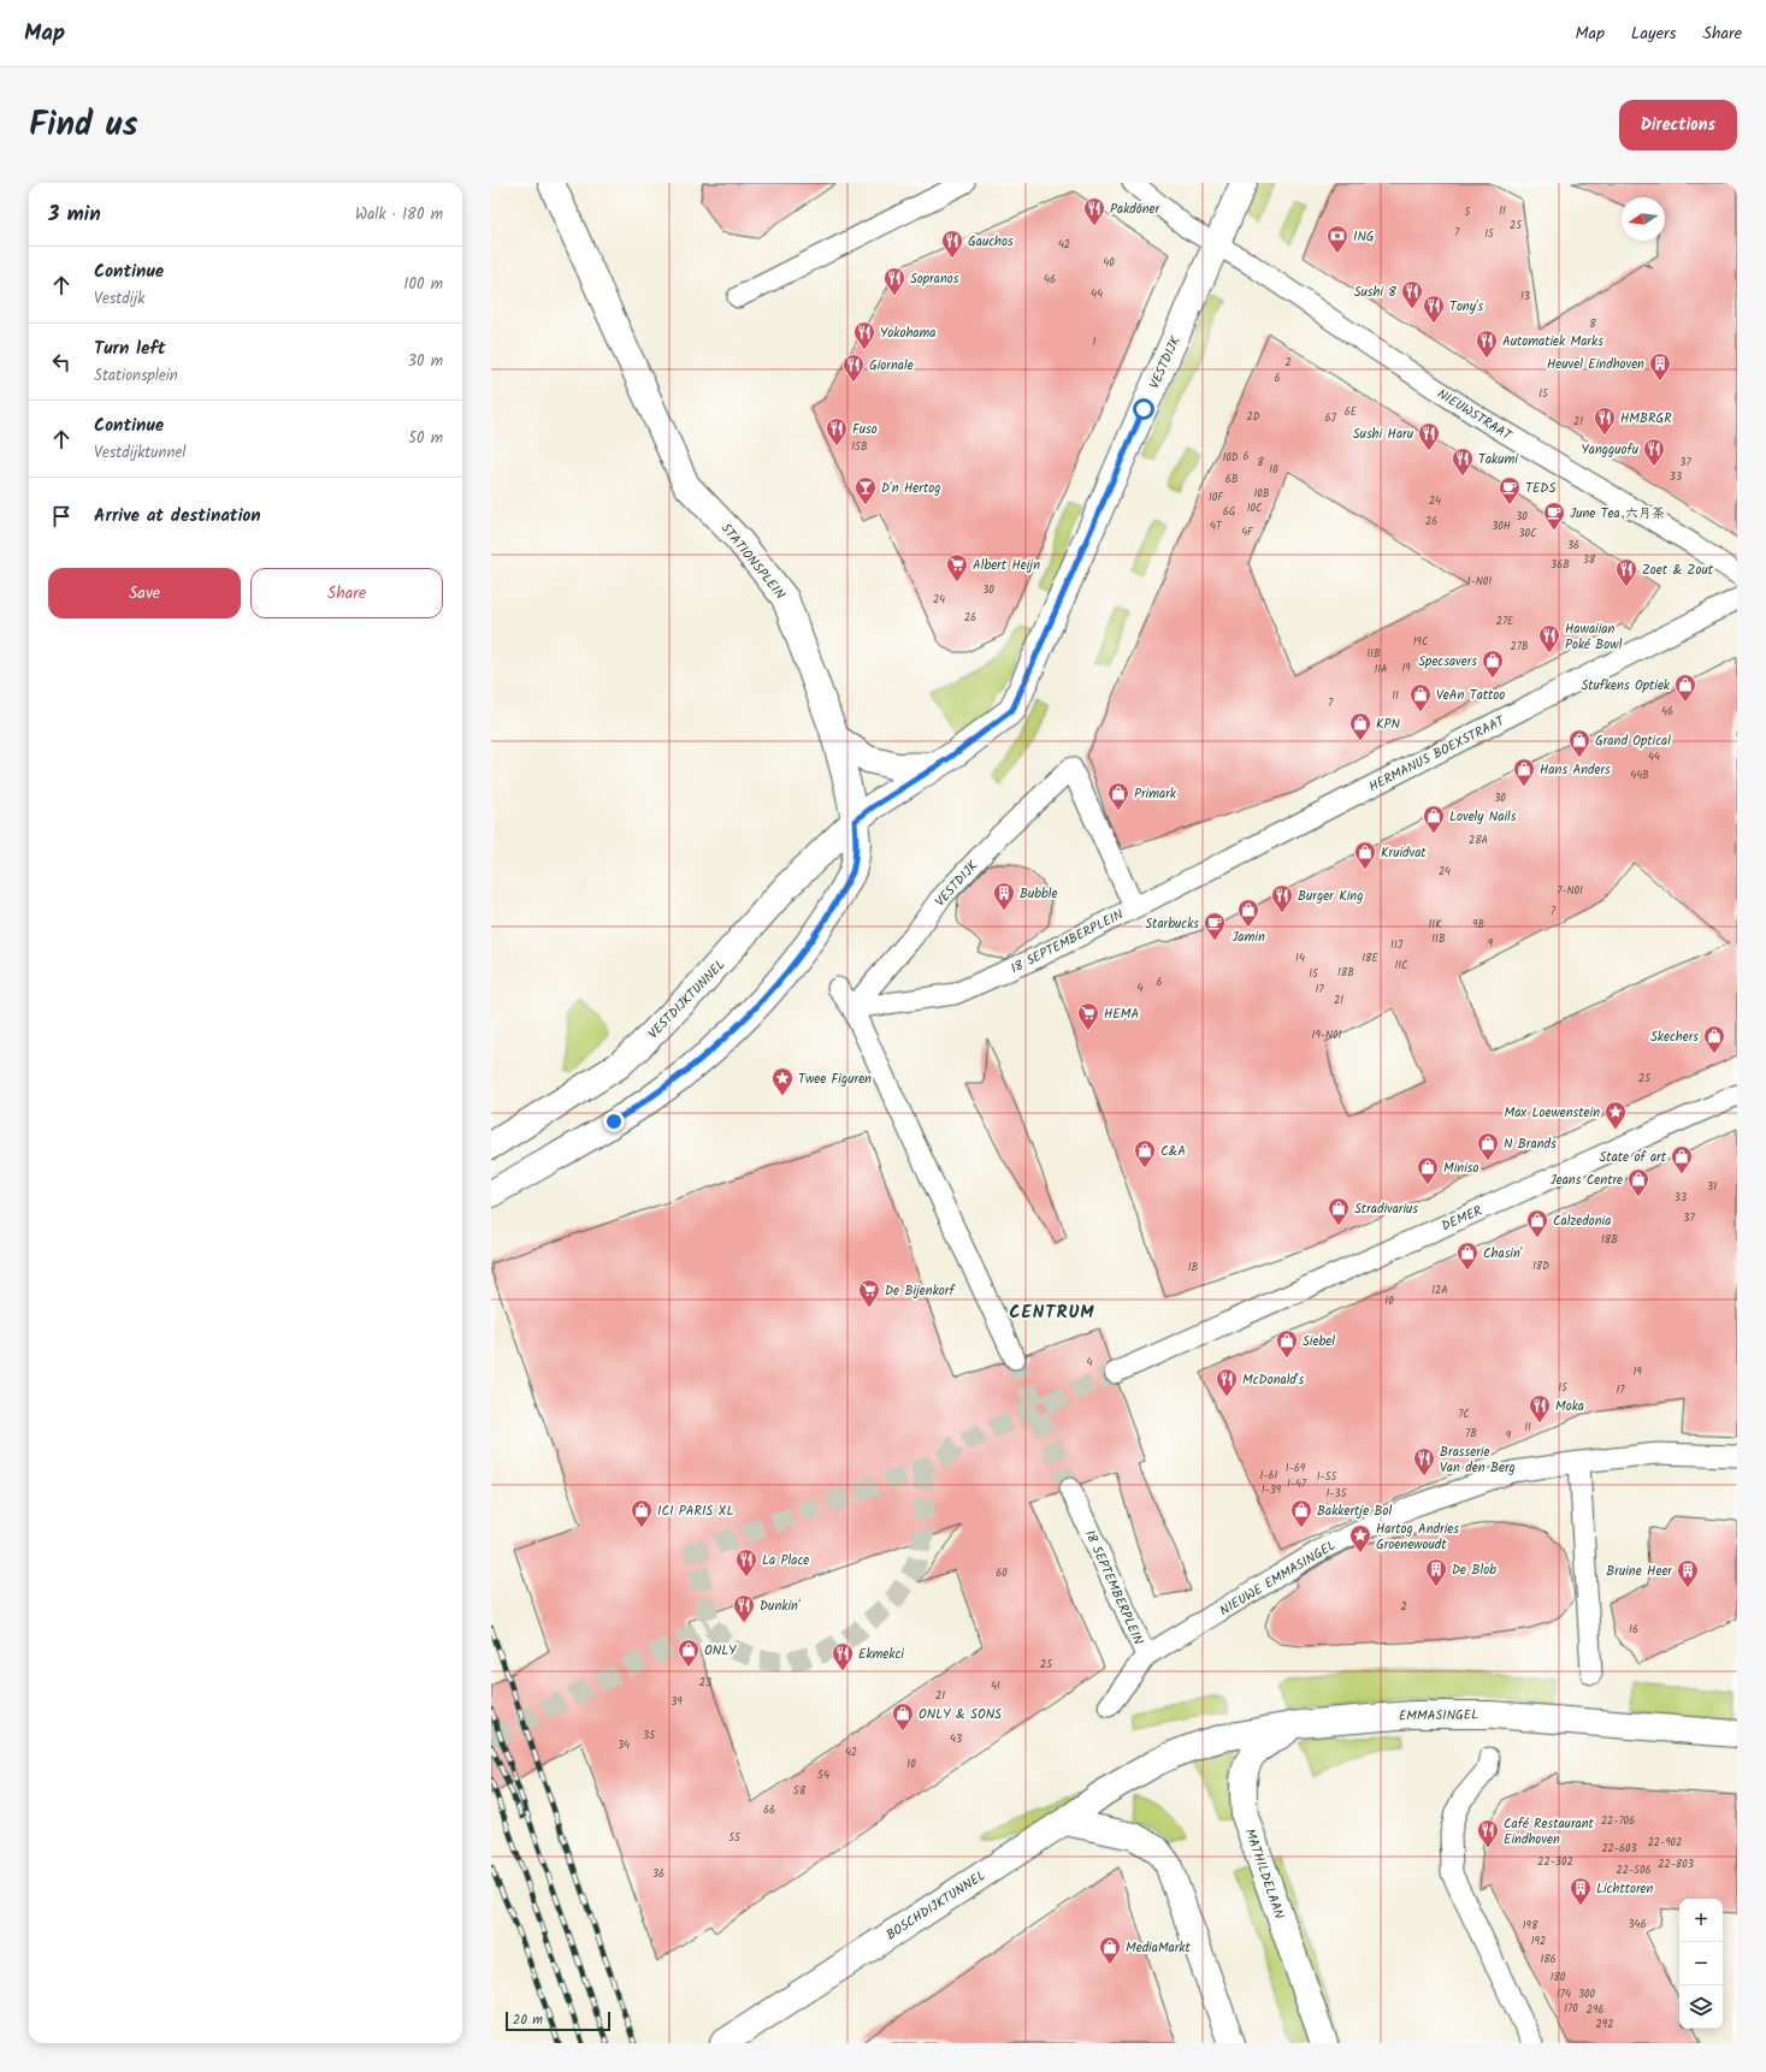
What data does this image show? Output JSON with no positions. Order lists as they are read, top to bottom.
{
  "streets": {
    "street": [
      "VESTDIJK",
      "NIEUWSTRAAT",
      "STATIONSPLEIN",
      "HERMANUS BOEXSTRAAT",
      "18 SEPTEMBERPLEIN",
      "VESTDIJKTUNNEL",
      "DEMER",
      "NIEUWE EMMASINGEL",
      "EMMASINGEL",
      "MATHILDELAAN",
      "BOSCHDIJKTUNNEL"
    ]
  },
  "crossings": [
    ["VESTDIJK", "NIEUWSTRAAT"],
    ["VESTDIJK", "STATIONSPLEIN"],
    ["VESTDIJK", "18 SEPTEMBERPLEIN"],
    ["VESTDIJK", "VESTDIJKTUNNEL"],
    ["STATIONSPLEIN", "VESTDIJKTUNNEL"],
    ["HERMANUS BOEXSTRAAT", "18 SEPTEMBERPLEIN"],
    ["18 SEPTEMBERPLEIN", "NIEUWE EMMASINGEL"],
    ["EMMASINGEL", "MATHILDELAAN"],
    ["EMMASINGEL", "BOSCHDIJKTUNNEL"]
  ],
  "districts": ["CENTRUM"],
  "places": {
    "restaurant": [
      "Pakdöner",
      "Gauchos",
      "Sopranos",
      "Sushi 8",
      "Tony's",
      "Yokohama",
      "Automatiek Marks",
      "Giornale",
      "HMBRGR",
      "Fuso",
      "Sushi Haru",
      "Yangguofu",
      "Takumi",
      "Zoet & Zout",
      "Hawaiian Poké Bowl",
      "Burger King",
      "McDonald's",
      "Moka",
      "Brasserie Van den Berg",
      "La Place",
      "Dunkin'",
      "Ekmekci",
      "Café Restaurant Eindhoven"
    ],
    "bank": ["ING"],
    "building": [
      "Heuvel Eindhoven",
      "Bubble",
      "De Blob",
      "Bruine Heer",
      "Lichttoren"
    ],
    "bar": ["D'n Hertog"],
    "cafe": ["TEDS", "June Tea 六月茶", "Starbucks"],
    "supermarket": ["Albert Heijn", "HEMA", "De Bijenkorf"],
    "shop": [
      "Specsavers",
      "Stufkens Optiek",
      "VeAn Tattoo",
      "KPN",
      "Grand Optical",
      "Hans Anders",
      "Primark",
      "Lovely Nails",
      "Kruidvat",
      "Jamin",
      "Skechers",
      "N Brands",
      "C&A",
      "State of art",
      "Miniso",
      "Jeans Centre",
      "Stradivarius",
      "Calzedonia",
      "Chasin'",
      "Siebel",
      "ICI PARIS XL",
      "Bakkertje Bol",
      "ONLY",
      "ONLY & SONS",
      "MediaMarkt"
    ],
    "place": ["Twee Figuren", "Max Loewenstein", "Hartog Andries Groenewoudt"]
  },
  "house_numbers": [
    "11",
    "5",
    "25",
    "7",
    "15",
    "42",
    "40",
    "46",
    "44",
    "13",
    "8",
    "1",
    "2",
    "6",
    "15",
    "6E",
    "2D",
    "6J",
    "21",
    "15B",
    "6",
    "10D",
    "8",
    "37",
    "10",
    "33",
    "6B",
    "10B",
    "10F",
    "24",
    "10C",
    "6G",
    "30",
    "26",
    "4T",
    "30H",
    "4F",
    "30C",
    "36",
    "38",
    "36B",
    "1-N01",
    "30",
    "24",
    "26",
    "27E",
    "19C",
    "27B",
    "11B",
    "19",
    "11A",
    "11",
    "7",
    "46",
    "44",
    "44B",
    "30",
    "28A",
    "24",
    "7-N01",
    "7",
    "11K",
    "9B",
    "11B",
    "9",
    "11J",
    "14",
    "18E",
    "11C",
    "18B",
    "15",
    "6",
    "4",
    "17",
    "21",
    "19-N01",
    "25",
    "31",
    "33",
    "37",
    "18B",
    "18D",
    "1B",
    "12A",
    "10",
    "4",
    "19",
    "15",
    "17",
    "7C",
    "11",
    "7B",
    "9",
    "1-69",
    "1-61",
    "1-55",
    "1-47",
    "1-39",
    "1-35",
    "60",
    "2",
    "16",
    "25",
    "23",
    "41",
    "21",
    "39",
    "35",
    "43",
    "34",
    "42",
    "10",
    "54",
    "58",
    "66",
    "22-706",
    "55",
    "22-902",
    "22-603",
    "22-302",
    "22-803",
    "22-506",
    "36",
    "346",
    "198",
    "192",
    "186",
    "180",
    "174",
    "300",
    "170",
    "296",
    "292"
  ],
  "scale_bar": "20 m",
  "north": "left",
  "page": {
    "header": "Map",
    "nav": ["Map", "Layers", "Share"],
    "title": "Find us",
    "buttons": [
      "Directions",
      ["Save", "Share"]
    ],
    "heading": ["3 min", "Walk · 180 m"],
    "list": [
      ["Continue", "Vestdijk", "100 m"],
      ["Turn left", "Stationsplein", "30 m"],
      ["Continue", "Vestdijktunnel", "50 m"],
      "Arrive at destination"
    ],
    "map_buttons": ["+", "−"],
    "scale": "20 m"
  }
}
